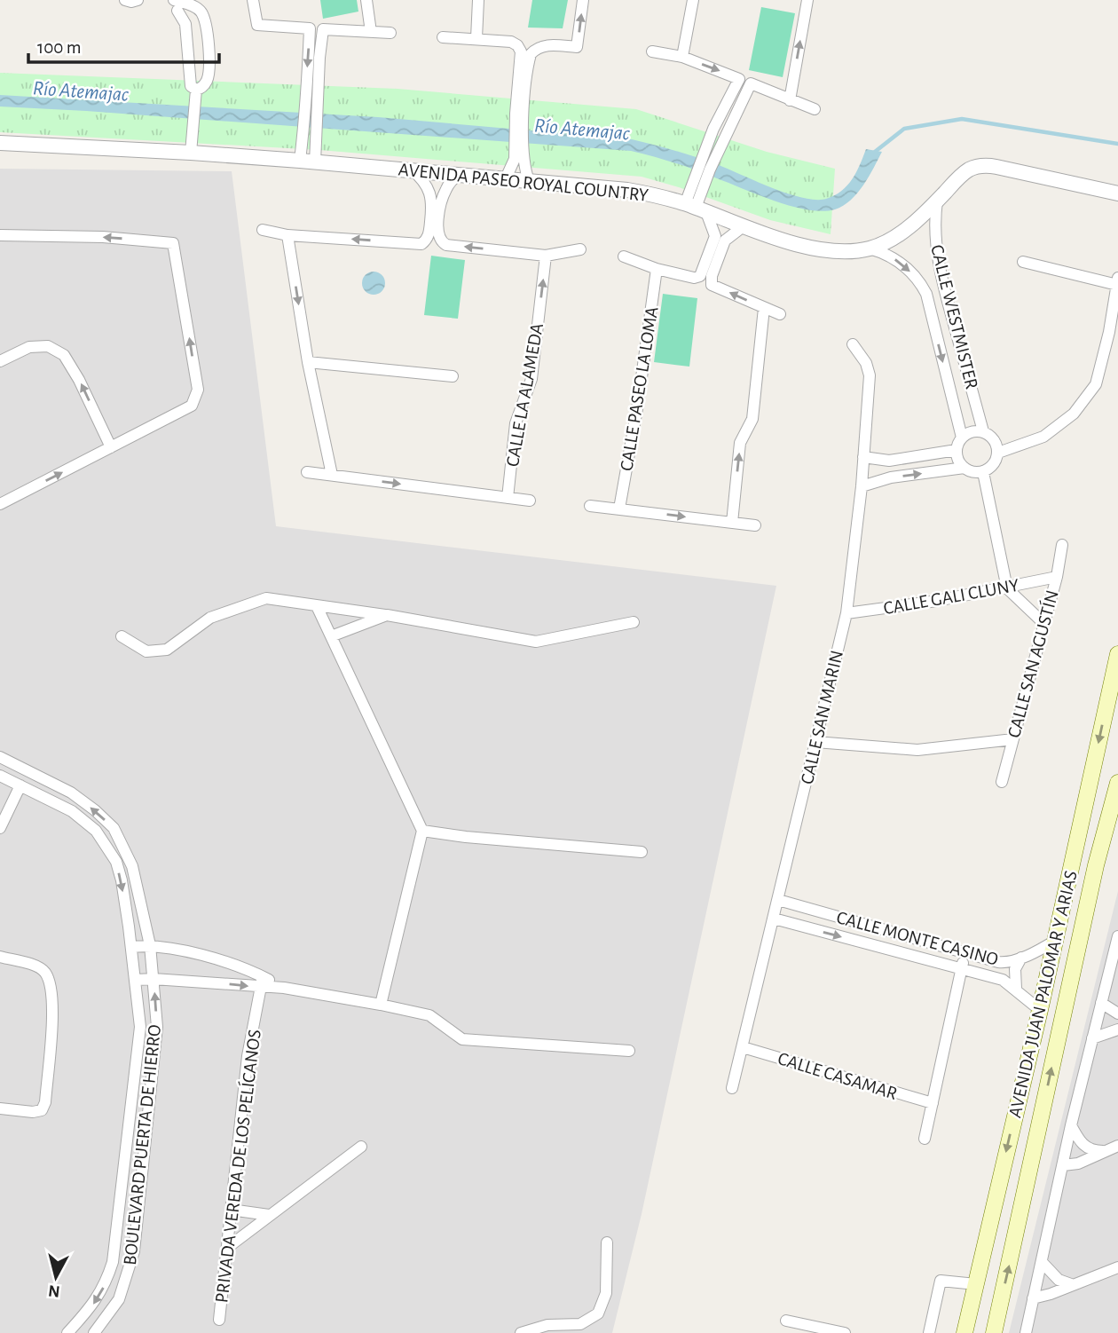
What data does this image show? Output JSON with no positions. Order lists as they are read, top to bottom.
{
  "streets": {
    "main road": ["AVENIDA JUAN PALOMAR Y ARIAS"],
    "street": [
      "AVENIDA PASEO ROYAL COUNTRY",
      "CALLE WESTMISTER",
      "CALLE PASEO LA LOMA",
      "CALLE LA ALAMEDA",
      "CALLE GALI CLUNY",
      "CALLE SAN AGUSTÍN",
      "CALLE SAN MARIN",
      "CALLE MONTE CASINO",
      "CALLE CASAMAR",
      "BOULEVARD PUERTA DE HIERRO",
      "PRIVADA VEREDA DE LOS PELÍCANOS"
    ]
  },
  "crossings": [
    ["AVENIDA PASEO ROYAL COUNTRY", "CALLE WESTMISTER"],
    ["CALLE GALI CLUNY", "CALLE SAN AGUSTÍN"],
    ["CALLE GALI CLUNY", "CALLE SAN MARIN"],
    ["CALLE SAN MARIN", "CALLE MONTE CASINO"],
    ["CALLE SAN MARIN", "CALLE CASAMAR"],
    ["CALLE MONTE CASINO", "AVENIDA JUAN PALOMAR Y ARIAS"]
  ],
  "one_way": ["CALLE LA ALAMEDA"],
  "water": ["Río Atemajac"],
  "scale_bar": "100 m",
  "north": "bottom"
}
